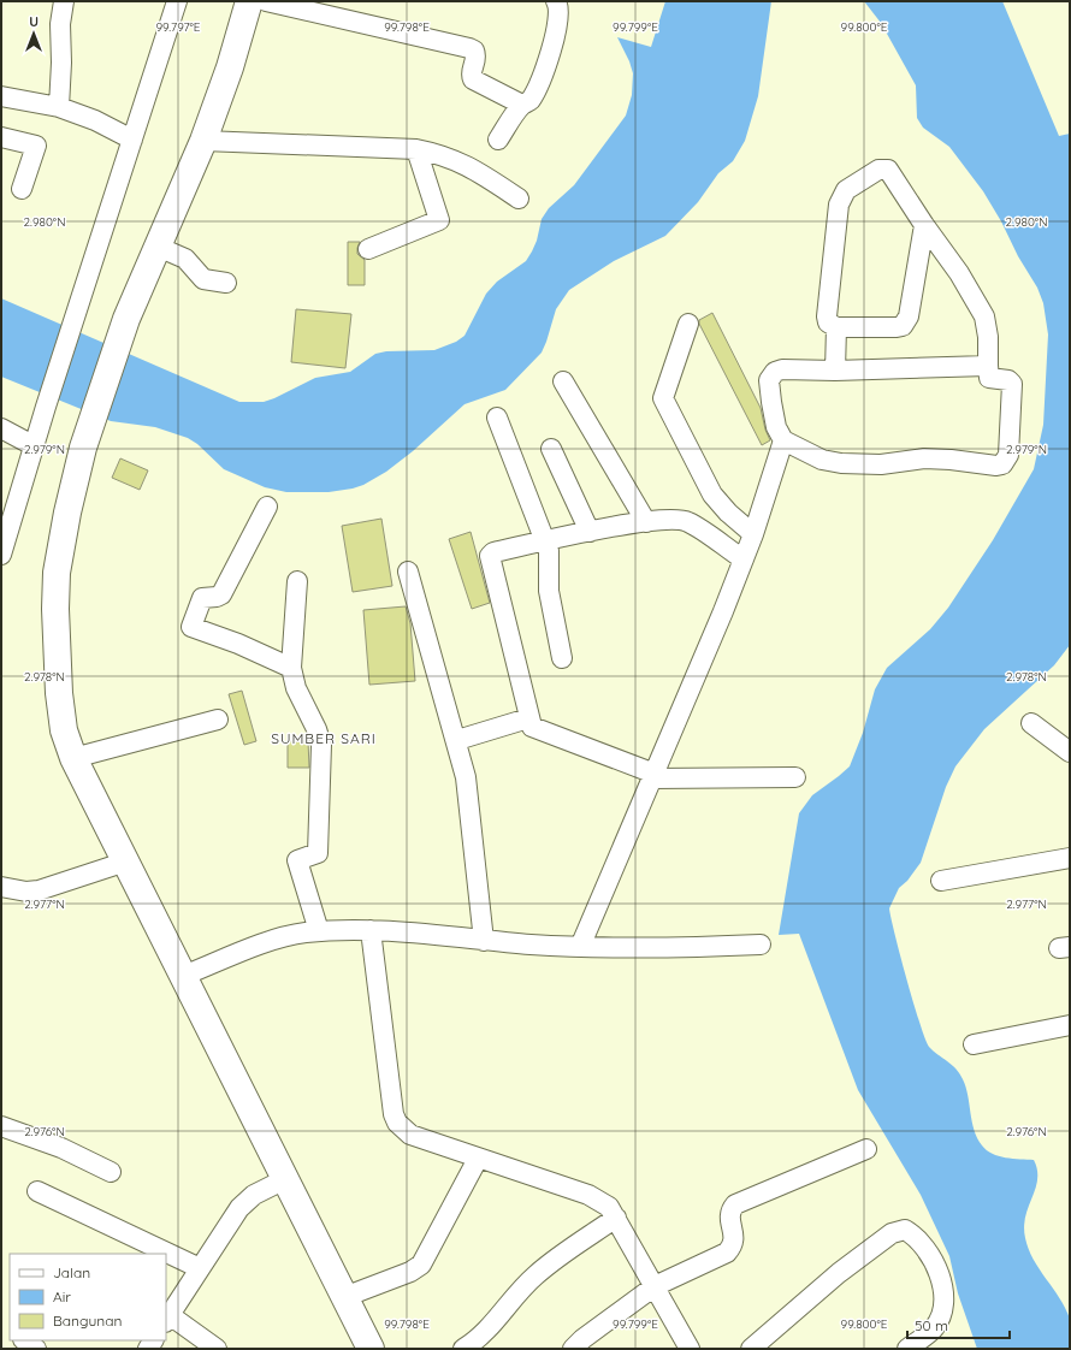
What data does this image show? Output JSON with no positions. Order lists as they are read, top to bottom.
{
  "districts": ["SUMBER SARI"],
  "legend": ["Jalan", "Air", "Bangunan"],
  "scale_bar": "50 m",
  "north": "top",
  "coordinates": [
    "99.797°E",
    "99.798°E",
    "99.799°E",
    "99.800°E",
    "2.980°N",
    "2.979°N",
    "2.978°N",
    "2.977°N",
    "2.976°N"
  ]
}
